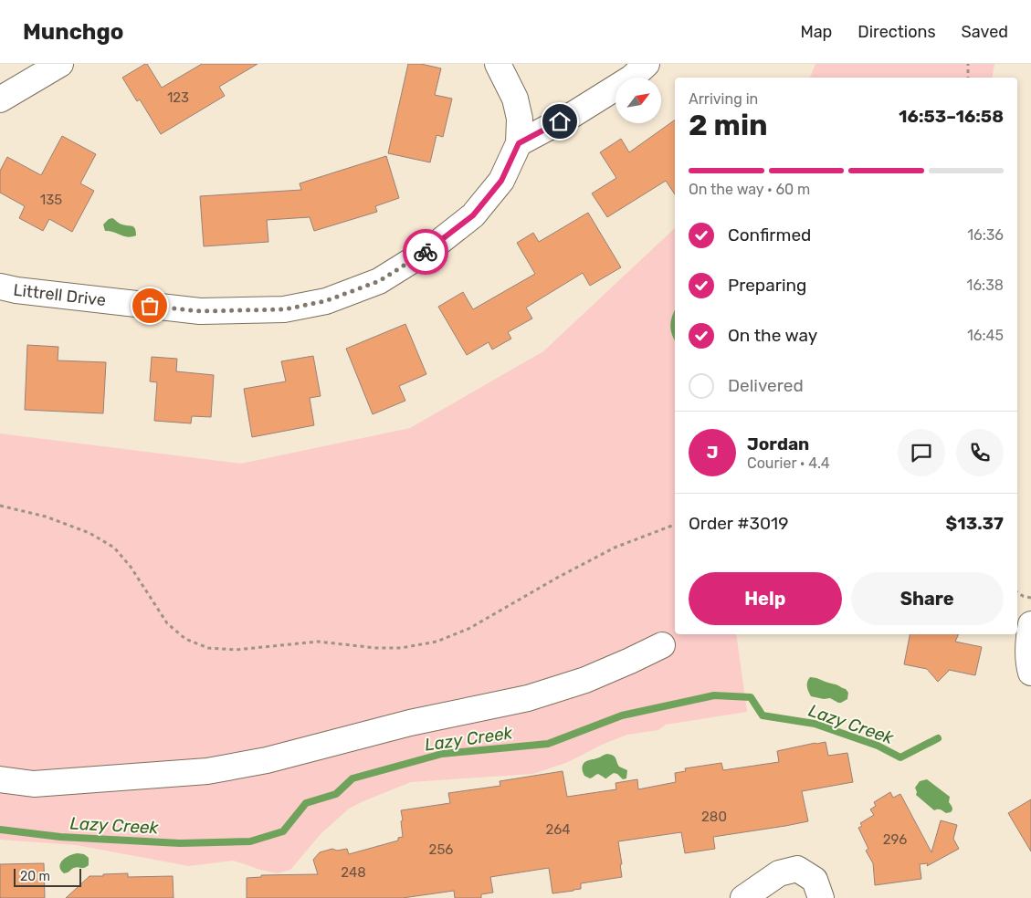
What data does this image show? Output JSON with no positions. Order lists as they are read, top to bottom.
{
  "streets": {
    "street": ["Littrell Drive"]
  },
  "water": ["Lazy Creek"],
  "house_numbers": [
    "123",
    "135",
    "280",
    "264",
    "296",
    "256",
    "248"
  ],
  "scale_bar": "20 m",
  "north": "top right",
  "page": {
    "header": "Munchgo",
    "nav": ["Map", "Directions", "Saved"],
    "heading": ["2 min", "Arriving in", "16:53–16:58"],
    "panel": [
      "Jordan",
      "Courier · 4.4",
      "Order #3019",
      "$13.37"
    ],
    "bar": "On the way · 60 m",
    "list": [
      ["Confirmed", "16:36"],
      ["Preparing", "16:38"],
      ["On the way", "16:45"],
      "Delivered"
    ],
    "round": "J",
    "buttons": ["Help", "Share"],
    "scale": "20 m"
  }
}
